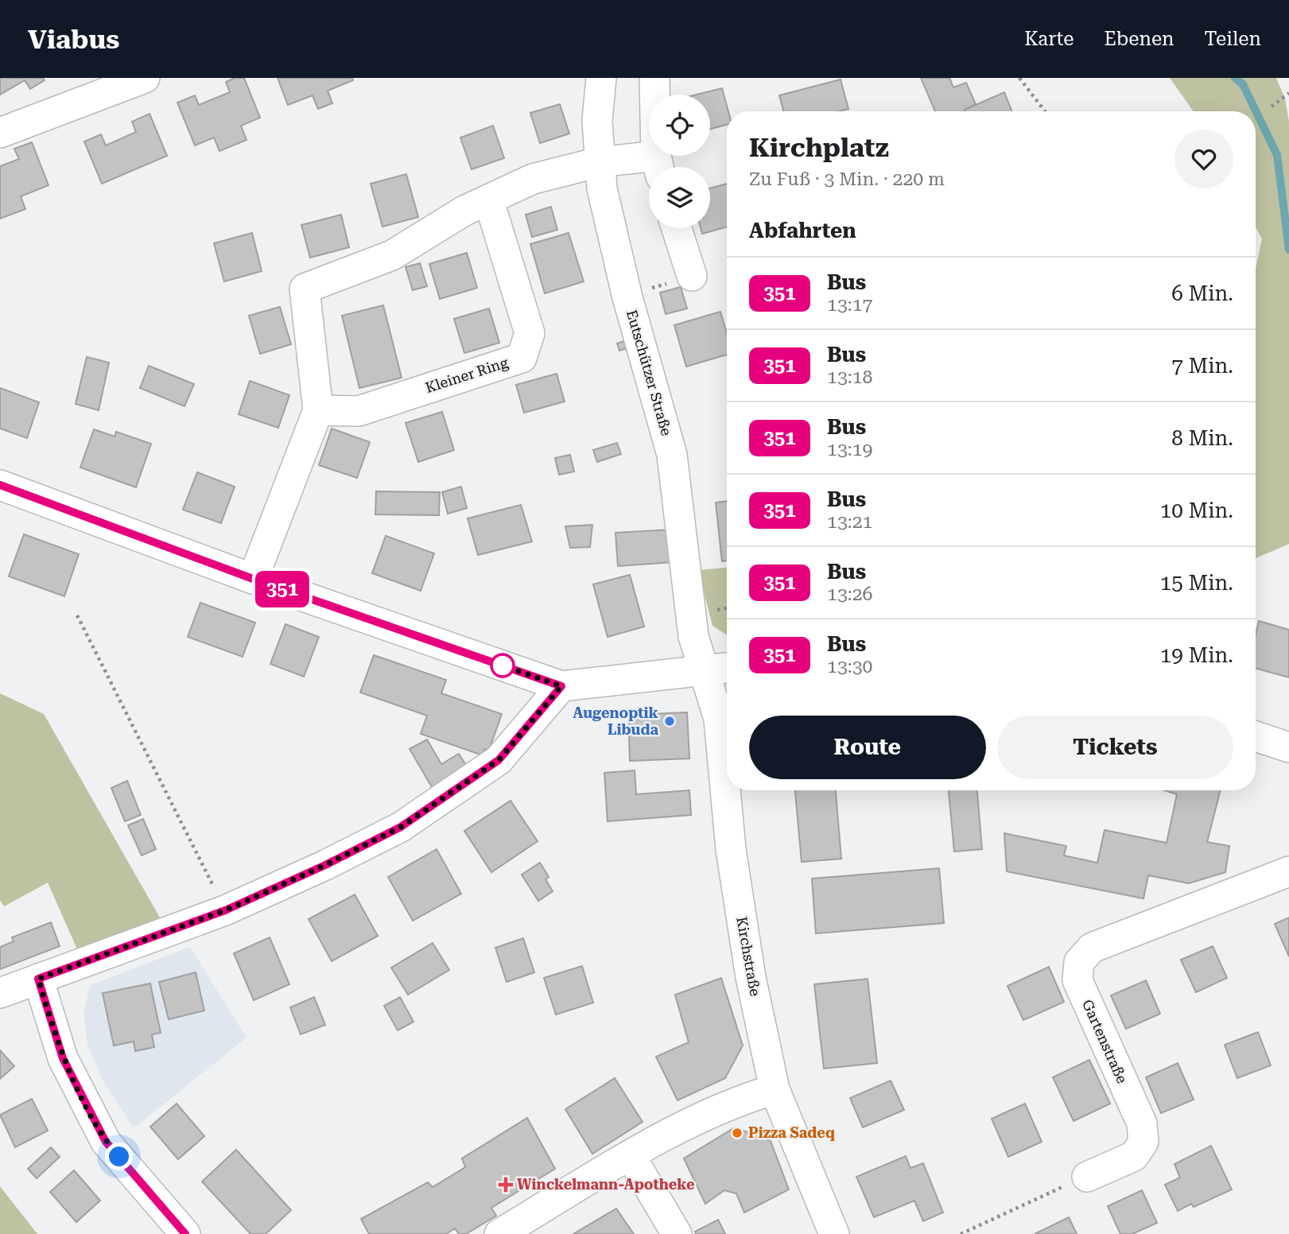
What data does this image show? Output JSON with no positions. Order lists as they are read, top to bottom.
{
  "streets": {
    "street": [
      "Eutschützer Straße",
      "Kleiner Ring",
      "Kirchstraße",
      "Gartenstraße"
    ]
  },
  "crossings": [
    ["Eutschützer Straße", "Kirchstraße"]
  ],
  "places": {
    "other": ["Augenoptik Libuda", "Pizza Sadeq"],
    "health": ["Winckelmann-Apotheke"]
  },
  "lines": ["bus line 351"],
  "page": {
    "header": "Viabus",
    "nav": ["Karte", "Ebenen", "Teilen"],
    "on_map": "351",
    "heading": [
      ["Kirchplatz", "Zu Fuß · 3 Min. · 220 m"],
      "Abfahrten"
    ],
    "list": [
      {
        "mark": "351",
        "name": "Bus",
        "note": "13:17",
        "value": "6 Min."
      },
      {
        "mark": "351",
        "name": "Bus",
        "note": "13:18",
        "value": "7 Min."
      },
      {
        "mark": "351",
        "name": "Bus",
        "note": "13:19",
        "value": "8 Min."
      },
      {
        "mark": "351",
        "name": "Bus",
        "note": "13:21",
        "value": "10 Min."
      },
      {
        "mark": "351",
        "name": "Bus",
        "note": "13:26",
        "value": "15 Min."
      },
      {
        "mark": "351",
        "name": "Bus",
        "note": "13:30",
        "value": "19 Min."
      }
    ],
    "buttons": ["Route", "Tickets"]
  }
}
